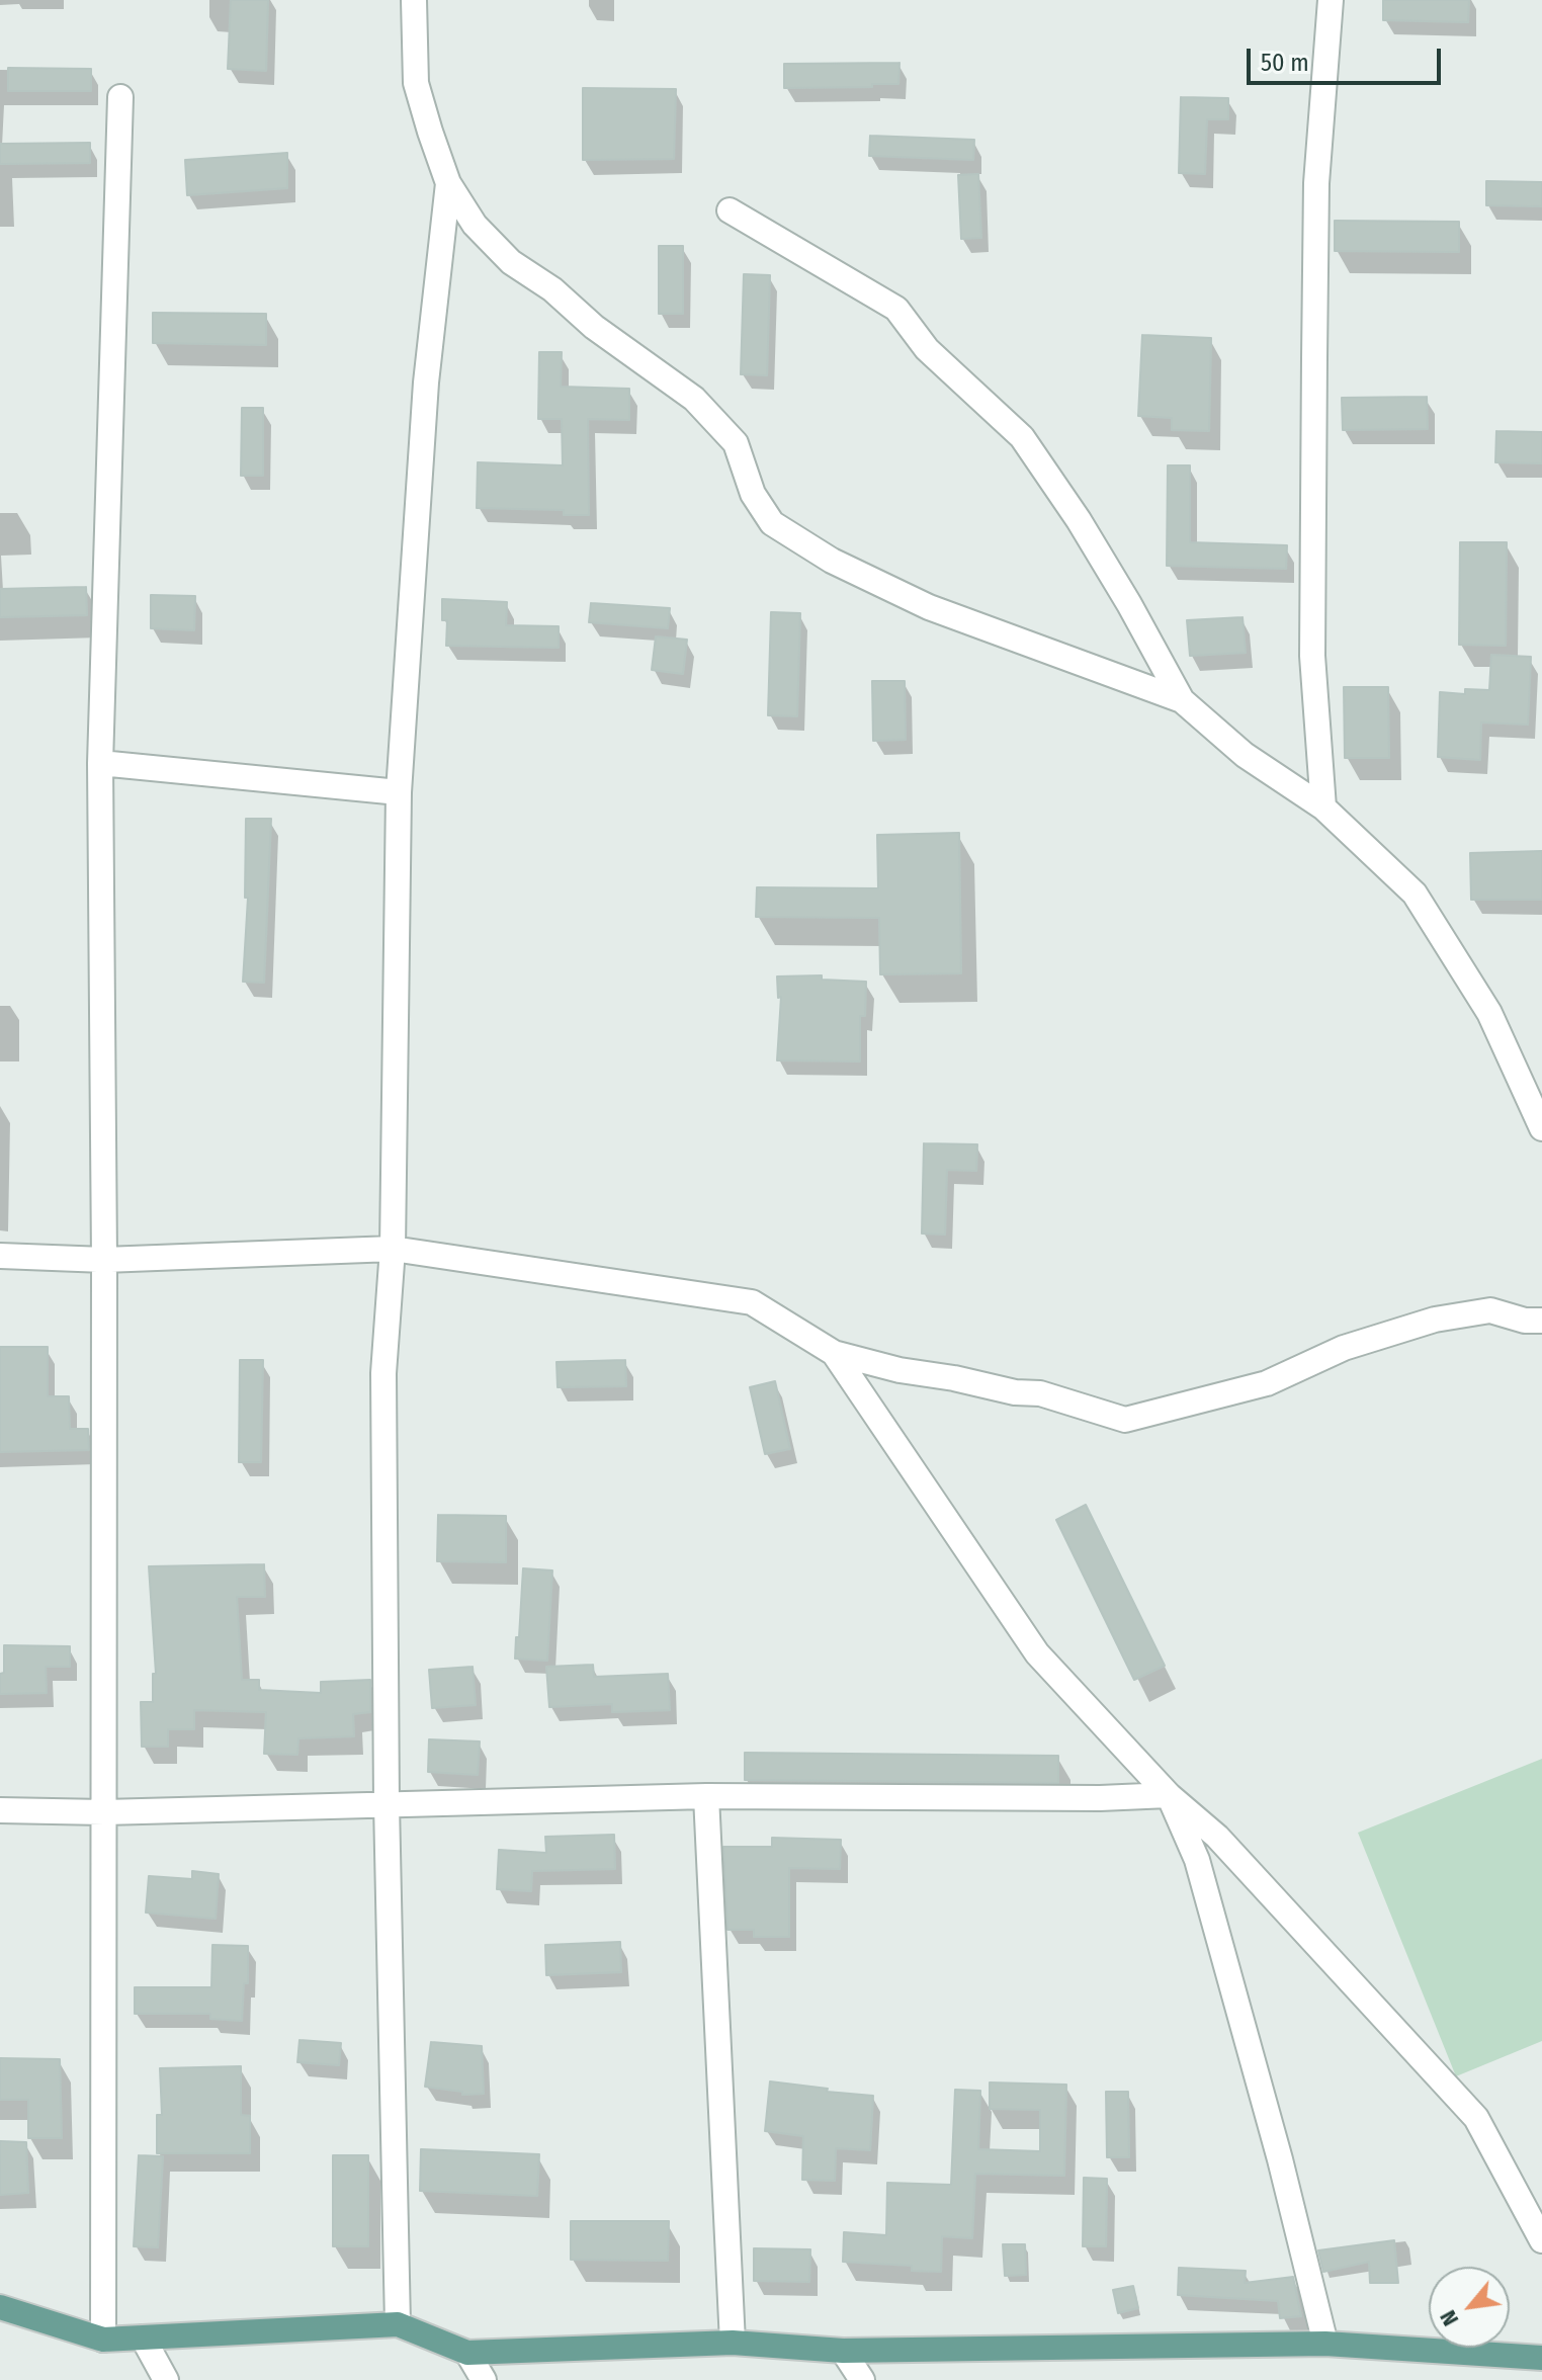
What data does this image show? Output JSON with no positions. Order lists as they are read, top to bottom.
{
  "scale_bar": "50 m",
  "north": "bottom left"
}
